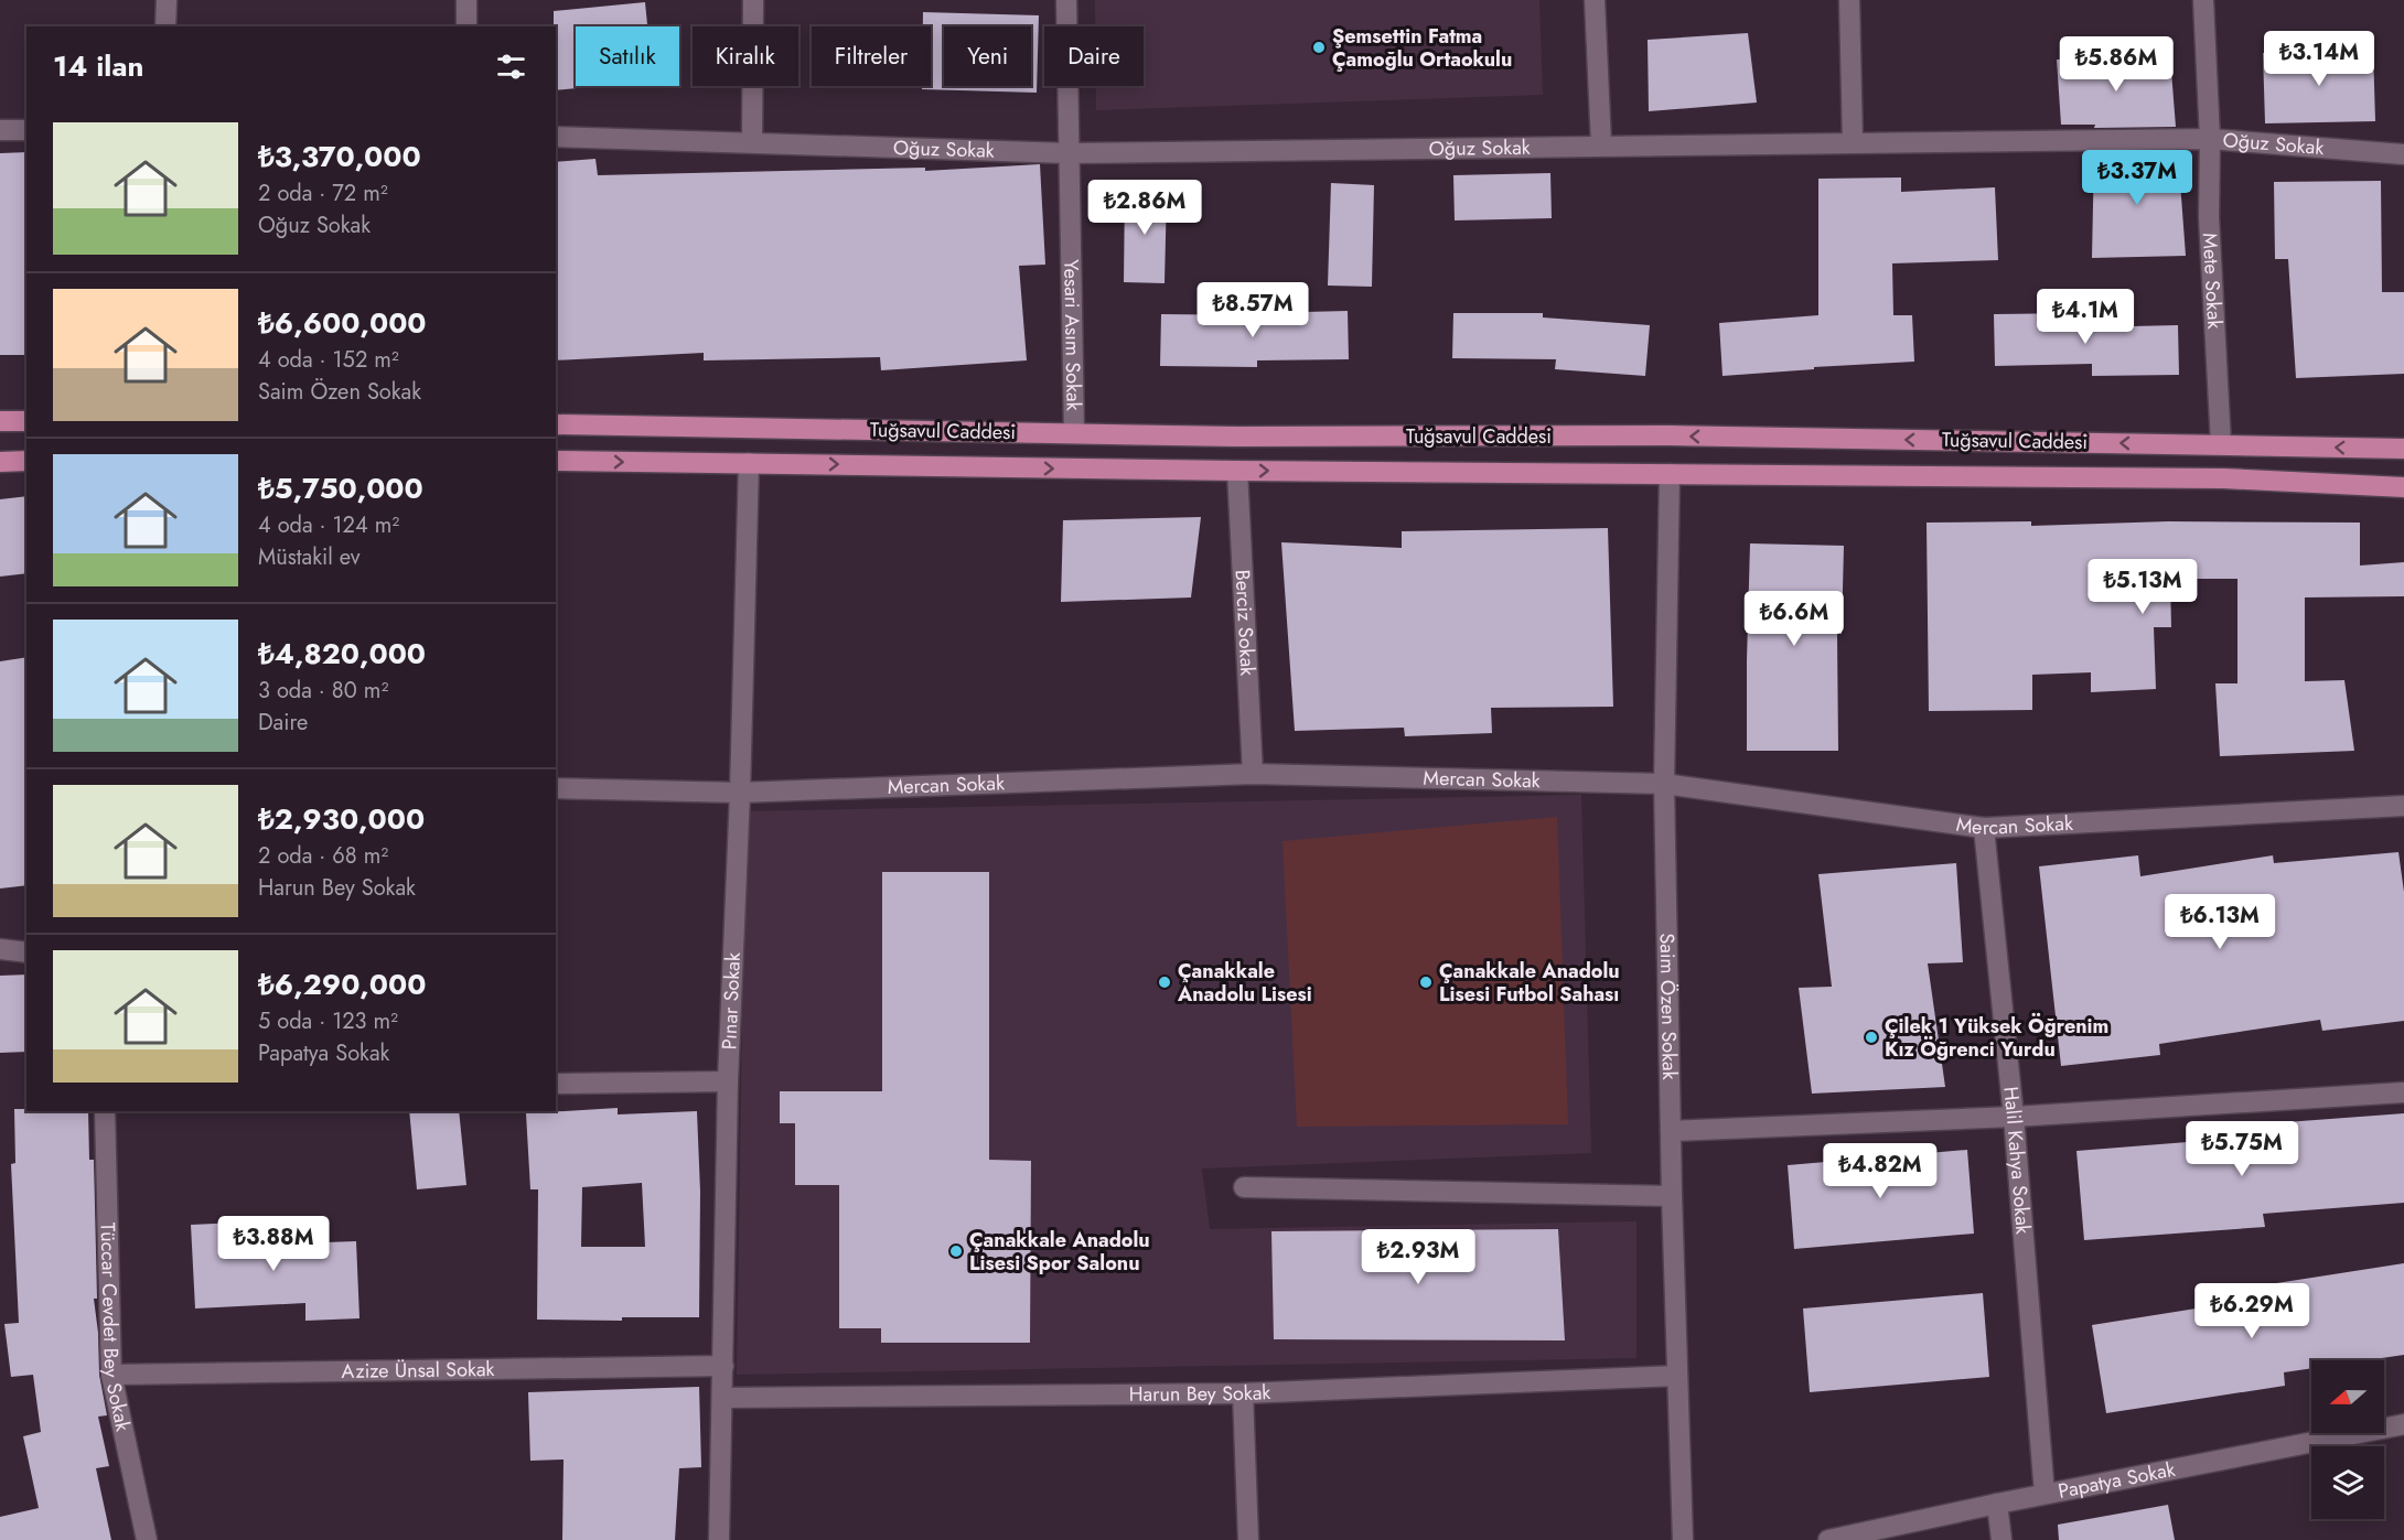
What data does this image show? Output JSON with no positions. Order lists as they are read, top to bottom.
{
  "streets": {
    "main road": ["Tuğsavul Caddesi"],
    "street": [
      "Oğuz Sokak",
      "Mete Sokak",
      "Yesari Asım Sokak",
      "Berciz Sokak",
      "Mercan Sokak",
      "Pınar Sokak",
      "Saim Özen Sokak",
      "Halil Kahya Sokak",
      "Tüccar Cevdet Bey Sokak",
      "Azize Ünsal Sokak",
      "Harun Bey Sokak",
      "Papatya Sokak"
    ]
  },
  "crossings": [
    ["Oğuz Sokak", "Mete Sokak"],
    ["Oğuz Sokak", "Yesari Asım Sokak"],
    ["Mete Sokak", "Tuğsavul Caddesi"],
    ["Yesari Asım Sokak", "Tuğsavul Caddesi"],
    ["Berciz Sokak", "Mercan Sokak"],
    ["Mercan Sokak", "Pınar Sokak"],
    ["Mercan Sokak", "Saim Özen Sokak"],
    ["Mercan Sokak", "Halil Kahya Sokak"],
    ["Pınar Sokak", "Azize Ünsal Sokak"],
    ["Pınar Sokak", "Harun Bey Sokak"],
    ["Saim Özen Sokak", "Harun Bey Sokak"],
    ["Halil Kahya Sokak", "Papatya Sokak"],
    ["Tüccar Cevdet Bey Sokak", "Azize Ünsal Sokak"]
  ],
  "places": [
    "Şemsettin Fatma Çamoğlu Ortaokulu",
    "Çanakkale Anadolu Lisesi",
    "Çanakkale Anadolu Lisesi Futbol Sahası",
    "Çilek 1 Yüksek Öğrenim Kız Öğrenci Yurdu",
    "Çanakkale Anadolu Lisesi Spor Salonu"
  ],
  "north": "left",
  "page": {
    "chip": [
      "Satılık",
      "Kiralık",
      "Filtreler",
      "Yeni",
      "Daire"
    ],
    "heading": "14 ilan",
    "price": [
      "₺3.14M",
      "₺5.86M",
      "₺3.37M",
      "₺2.86M",
      "₺8.57M",
      "₺4.1M",
      "₺5.13M",
      "₺6.6M",
      "₺6.13M",
      "₺5.75M",
      "₺4.82M",
      "₺3.88M",
      "₺2.93M",
      "₺6.29M"
    ],
    "list": [
      {
        "name": "₺3,370,000",
        "note": "2 oda · 72 m² · Oğuz Sokak"
      },
      {
        "name": "₺6,600,000",
        "note": "4 oda · 152 m² · Saim Özen Sokak"
      },
      {
        "name": "₺5,750,000",
        "note": "4 oda · 124 m² · Müstakil ev"
      },
      {
        "name": "₺4,820,000",
        "note": "3 oda · 80 m² · Daire"
      },
      {
        "name": "₺2,930,000",
        "note": "2 oda · 68 m² · Harun Bey Sokak"
      },
      {
        "name": "₺6,290,000",
        "note": "5 oda · 123 m² · Papatya Sokak"
      }
    ]
  }
}
